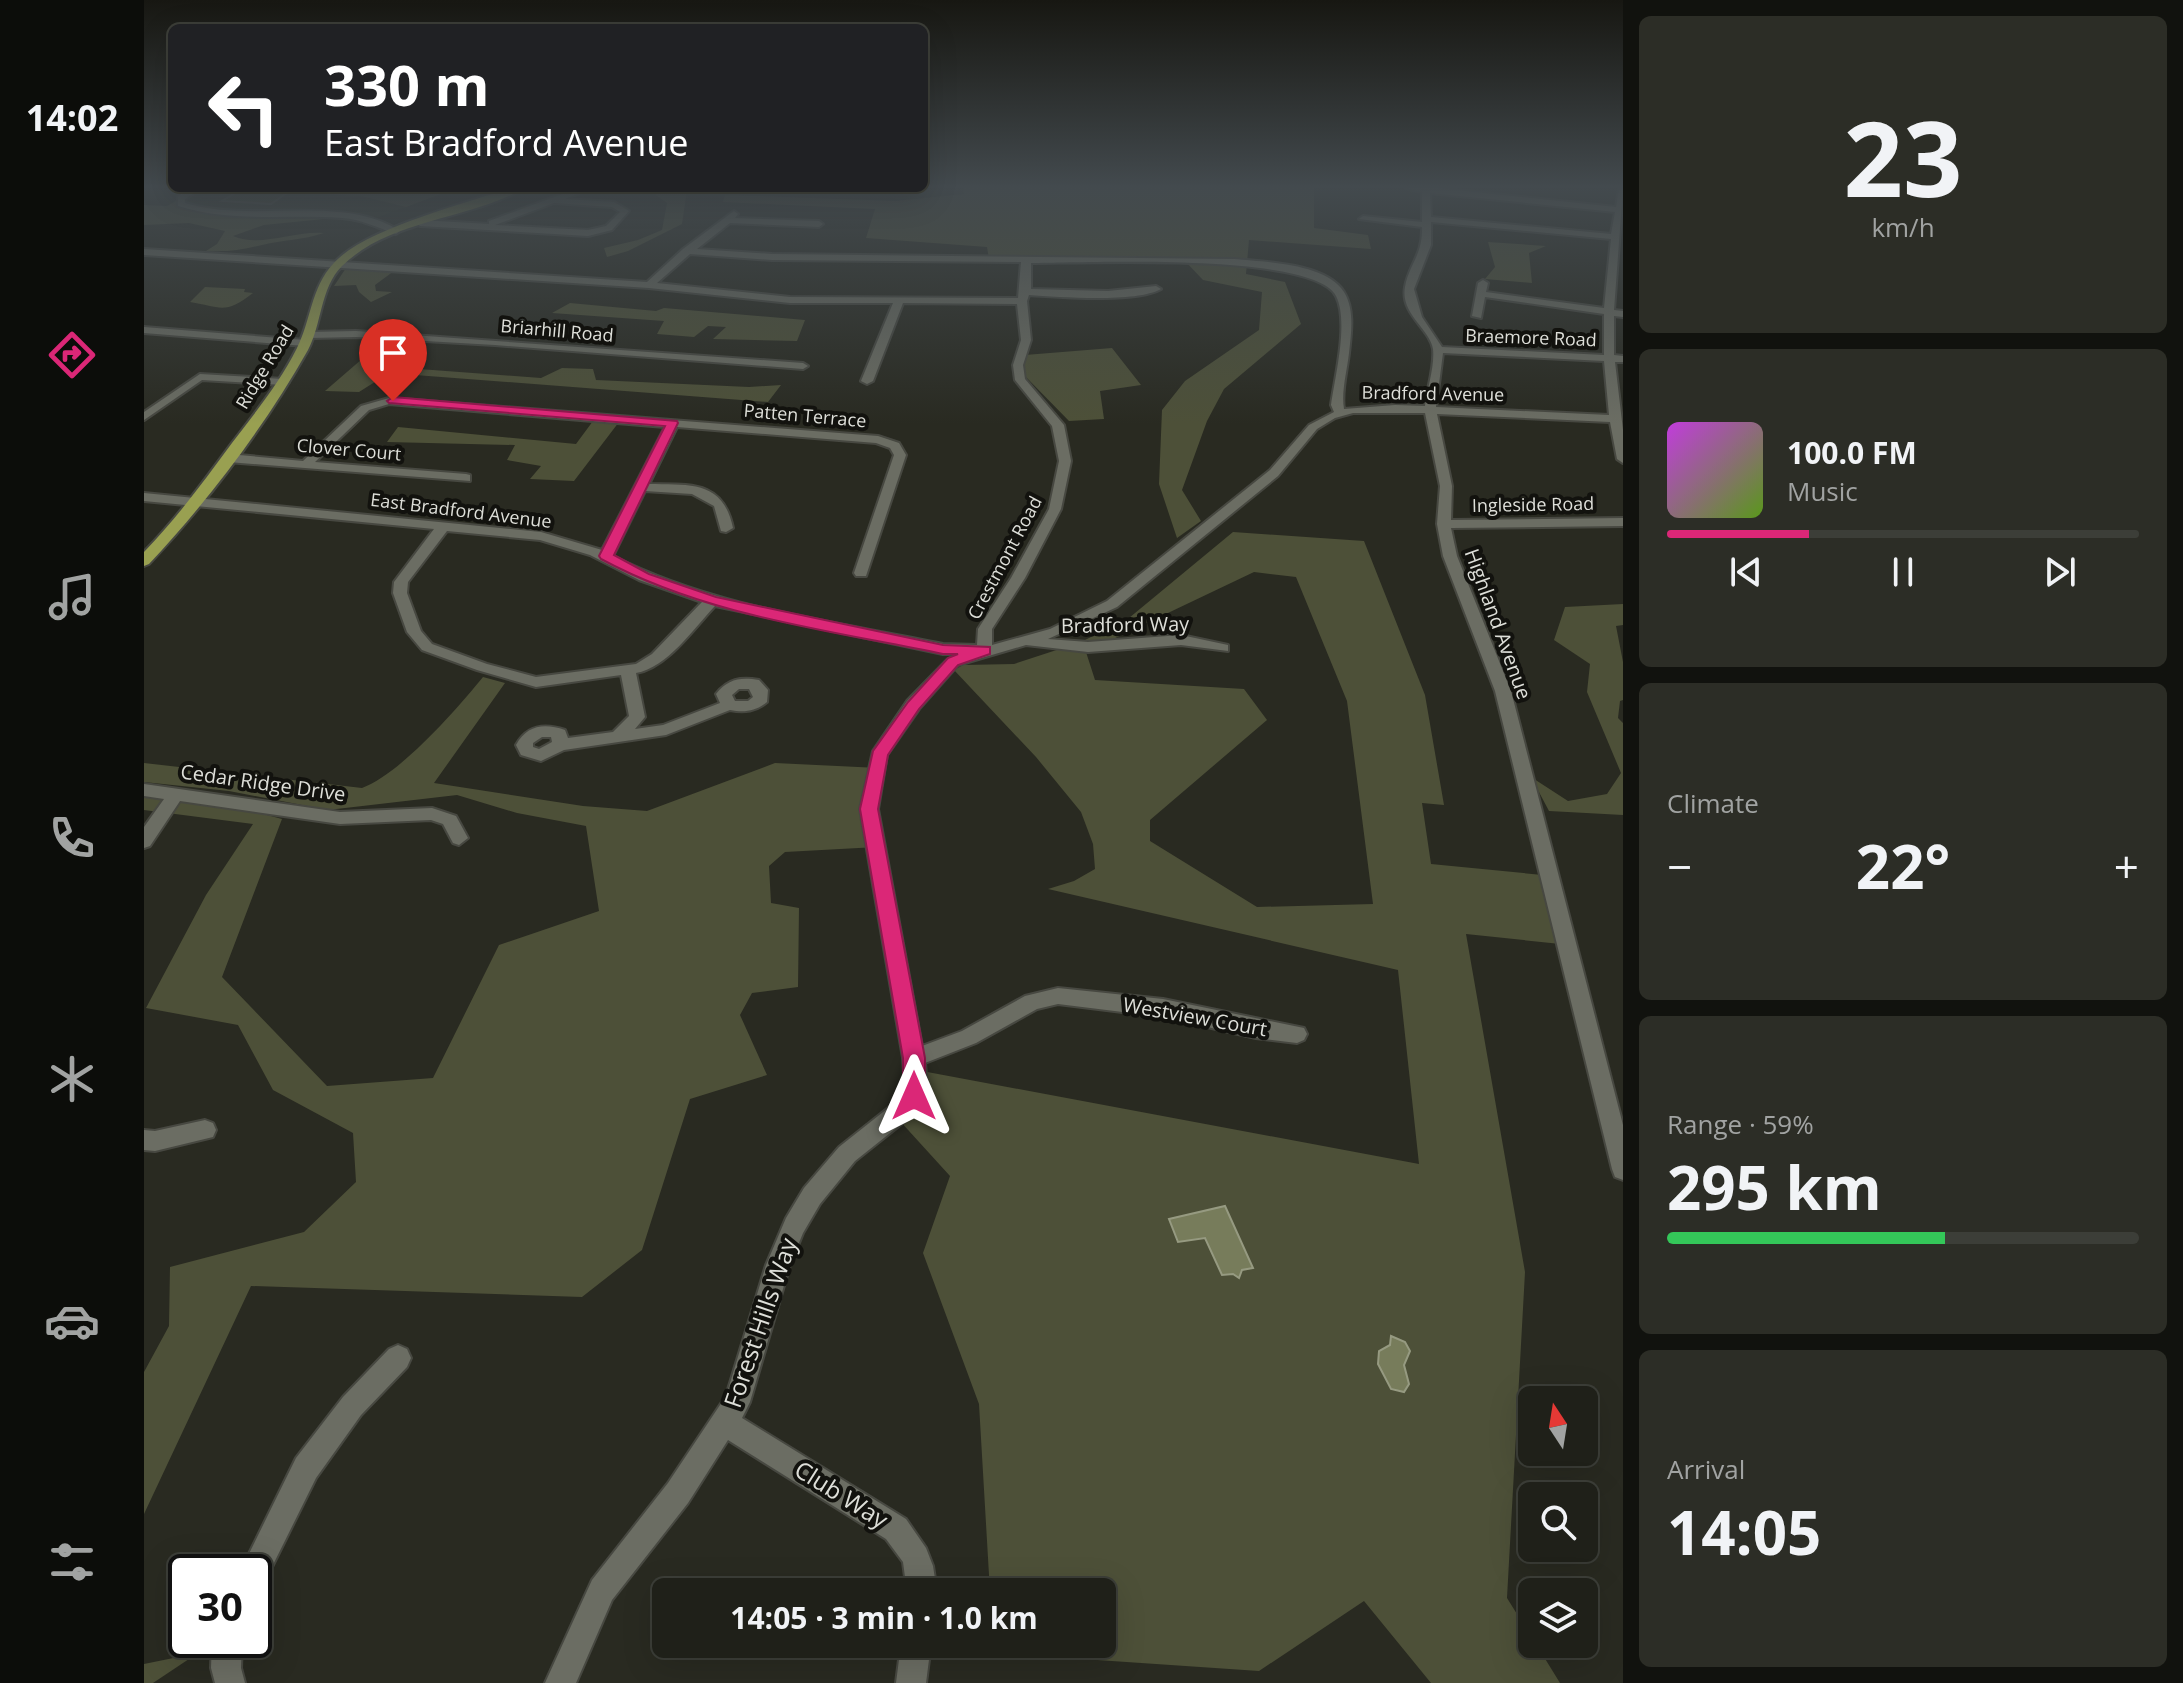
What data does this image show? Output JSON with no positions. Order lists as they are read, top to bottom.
{
  "streets": {
    "main road": ["Ridge Road"],
    "street": [
      "Briarhill Road",
      "Braemore Road",
      "Bradford Avenue",
      "Patten Terrace",
      "Clover Court",
      "Ingleside Road",
      "East Bradford Avenue",
      "Crestmont Road",
      "Highland Avenue",
      "Bradford Way",
      "Cedar Ridge Drive",
      "Westview Court",
      "Forest Hills Way",
      "Club Way"
    ]
  },
  "crossings": [
    ["Briarhill Road", "Ridge Road"],
    ["Braemore Road", "Highland Avenue"],
    ["Ridge Road", "Clover Court"],
    ["Ridge Road", "East Bradford Avenue"],
    ["Bradford Avenue", "East Bradford Avenue"],
    ["Bradford Avenue", "Highland Avenue"],
    ["Ingleside Road", "Highland Avenue"],
    ["East Bradford Avenue", "Crestmont Road"],
    ["East Bradford Avenue", "Bradford Way"],
    ["East Bradford Avenue", "Forest Hills Way"],
    ["Crestmont Road", "Forest Hills Way"],
    ["Westview Court", "Forest Hills Way"],
    ["Forest Hills Way", "Club Way"]
  ],
  "north": "top",
  "page": {
    "tabs": "14:02",
    "tile": [
      ["23", "km/h"],
      "Climate",
      ["Range · 59%", "295 km"],
      ["Arrival", "14:05"]
    ],
    "turn": ["330 m", "East Bradford Avenue"],
    "song": ["100.0 FM", "Music"],
    "heat": ["−", "22°", "+"],
    "limit": "30",
    "trip": "14:05 · 3 min · 1.0 km"
  }
}
